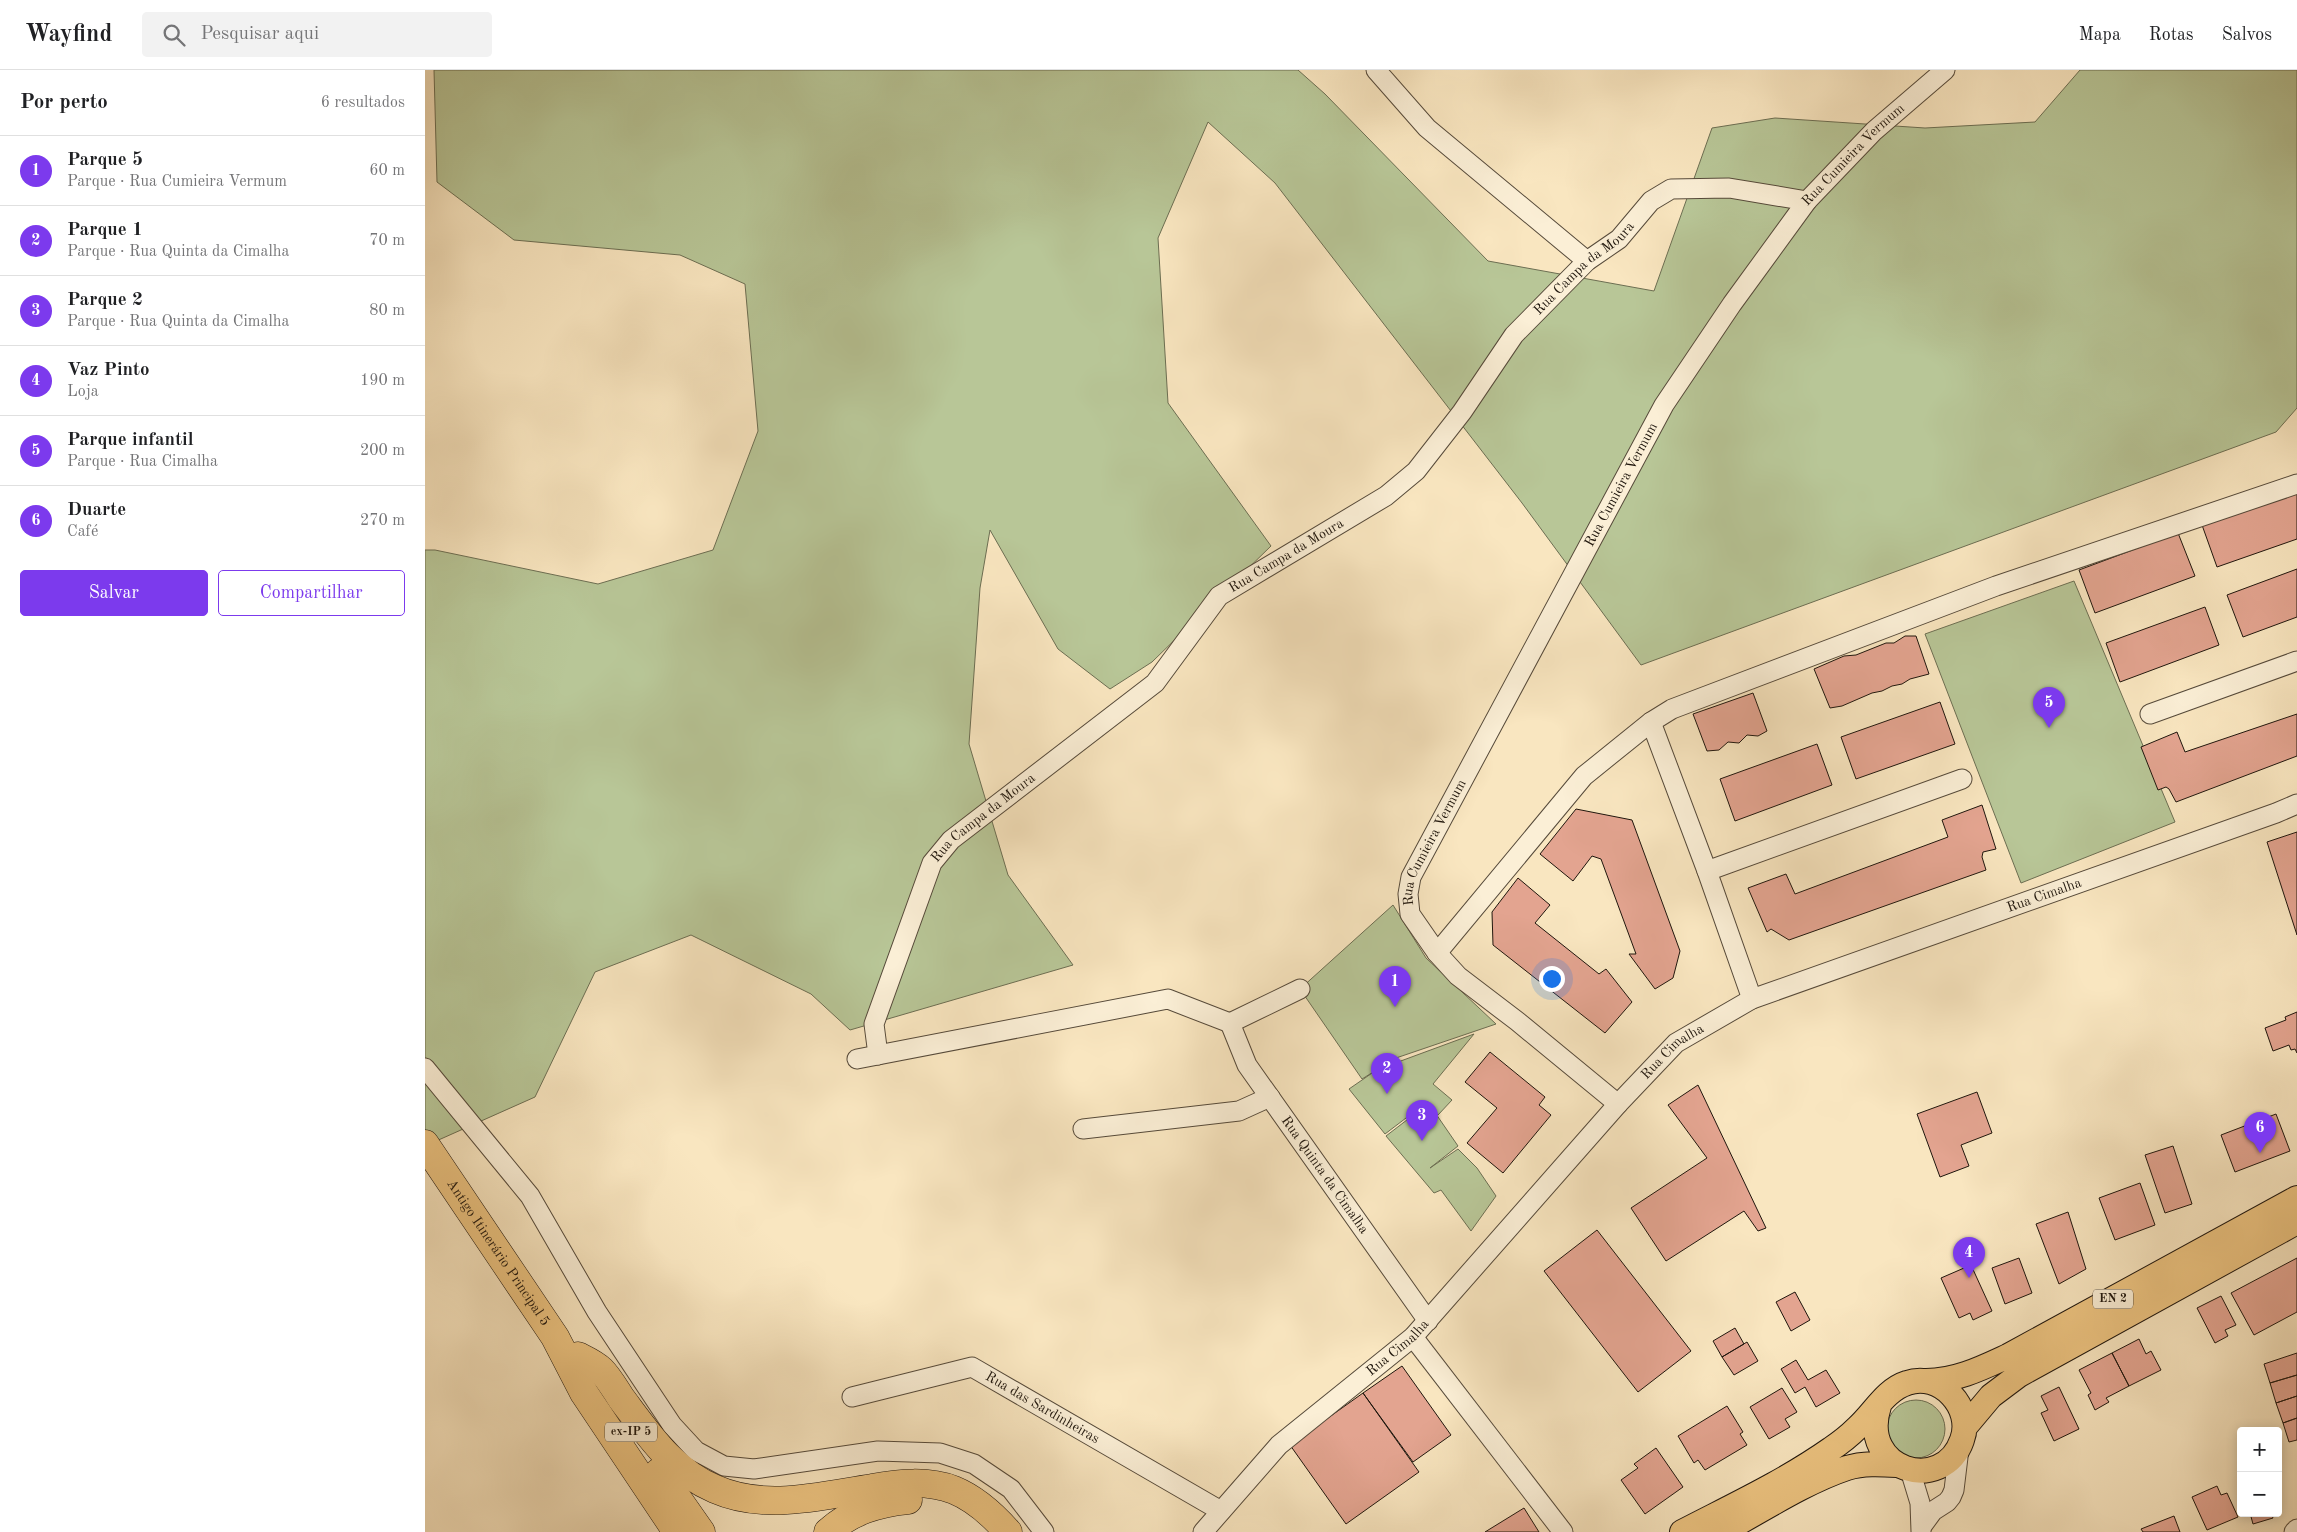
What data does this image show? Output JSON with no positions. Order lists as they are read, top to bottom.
{
  "streets": {
    "highway": ["Antigo Itinerário Principal 5", "ex-IP 5"],
    "main road": ["EN 2"],
    "street": [
      "Rua Cumieira Vermum",
      "Rua Campa da Moura",
      "Rua Cimalha",
      "Rua Quinta da Cimalha",
      "Rua das Sardinheiras"
    ]
  },
  "crossings": [
    ["Rua Cumieira Vermum", "Rua Campa da Moura"],
    ["Rua Cumieira Vermum", "Rua Cimalha"],
    ["Rua Cimalha", "Rua Quinta da Cimalha"],
    ["Rua Cimalha", "Rua das Sardinheiras"]
  ],
  "page": {
    "header": "Wayfind",
    "search": "Pesquisar aqui",
    "nav": ["Mapa", "Rotas", "Salvos"],
    "heading": ["Por perto", "6 resultados"],
    "list": [
      {
        "mark": "1",
        "name": "Parque 5",
        "note": "Parque · Rua Cumieira Vermum",
        "value": "60 m"
      },
      {
        "mark": "2",
        "name": "Parque 1",
        "note": "Parque · Rua Quinta da Cimalha",
        "value": "70 m"
      },
      {
        "mark": "3",
        "name": "Parque 2",
        "note": "Parque · Rua Quinta da Cimalha",
        "value": "80 m"
      },
      {
        "mark": "4",
        "name": "Vaz Pinto",
        "note": "Loja",
        "value": "190 m"
      },
      {
        "mark": "5",
        "name": "Parque infantil",
        "note": "Parque · Rua Cimalha",
        "value": "200 m"
      },
      {
        "mark": "6",
        "name": "Duarte",
        "note": "Café",
        "value": "270 m"
      }
    ],
    "buttons": ["Salvar", "Compartilhar"],
    "pins": [
      "5",
      "1",
      "2",
      "3",
      "6",
      "4"
    ],
    "map_buttons": ["+", "−"]
  }
}
